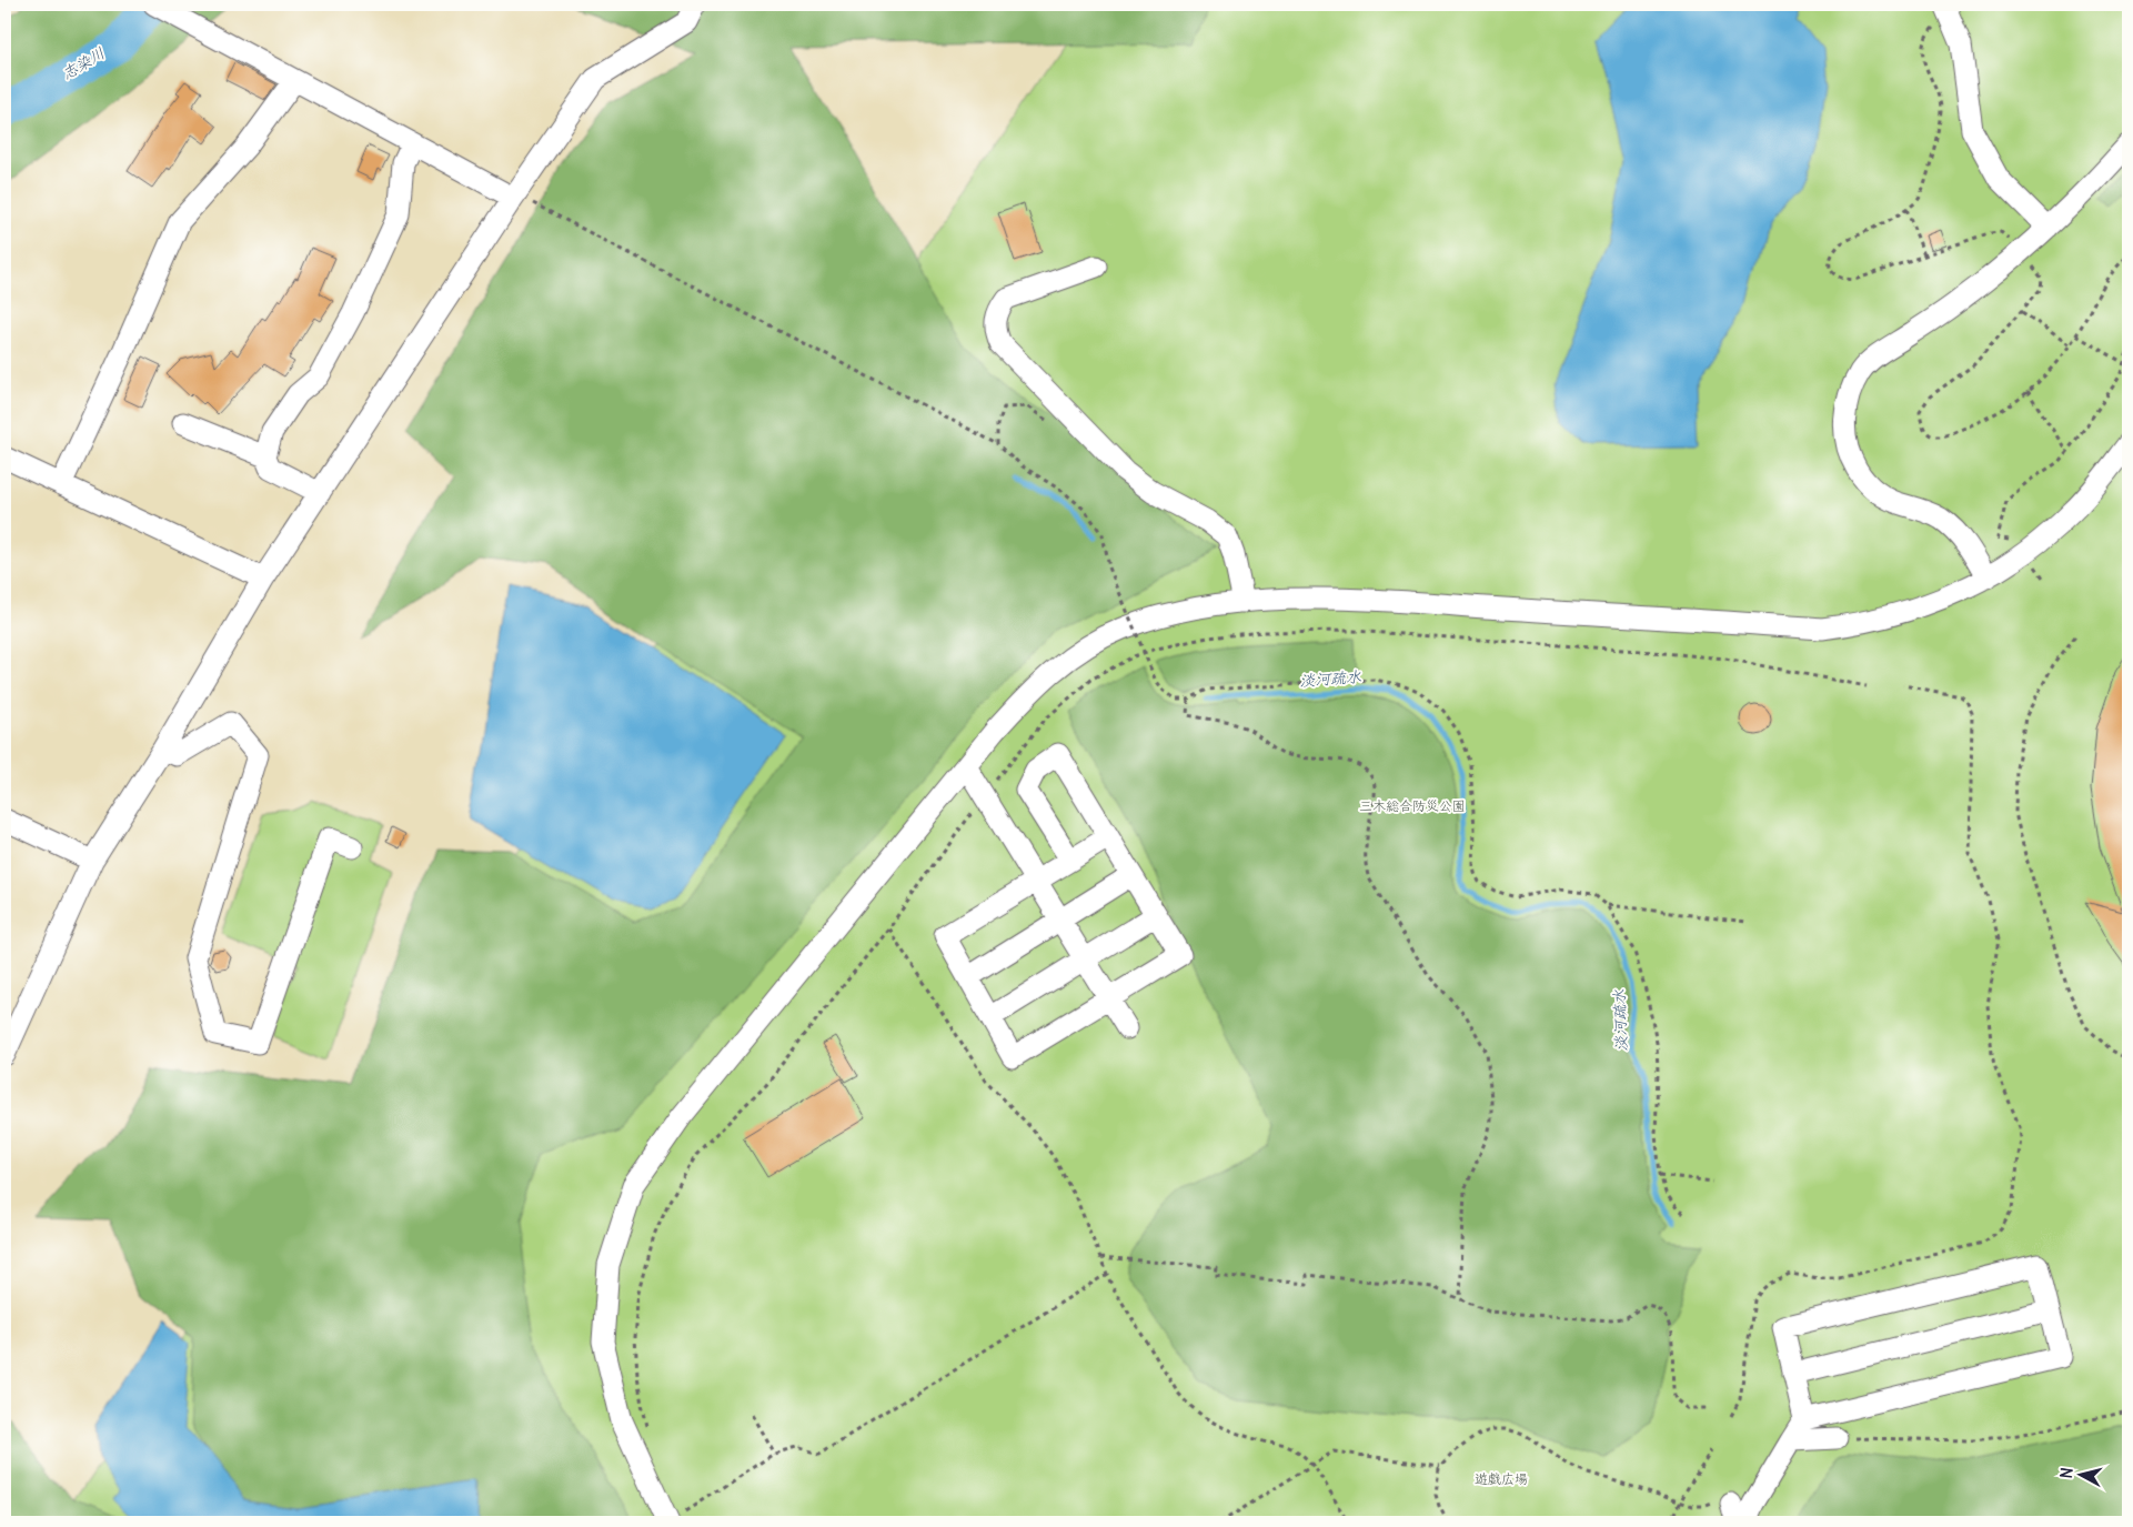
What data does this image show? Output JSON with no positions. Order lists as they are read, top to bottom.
{
  "water": ["志染川", "淡河疏水"],
  "parks": ["三木総合防災公園", "遊戯広場"],
  "north": "left"
}
